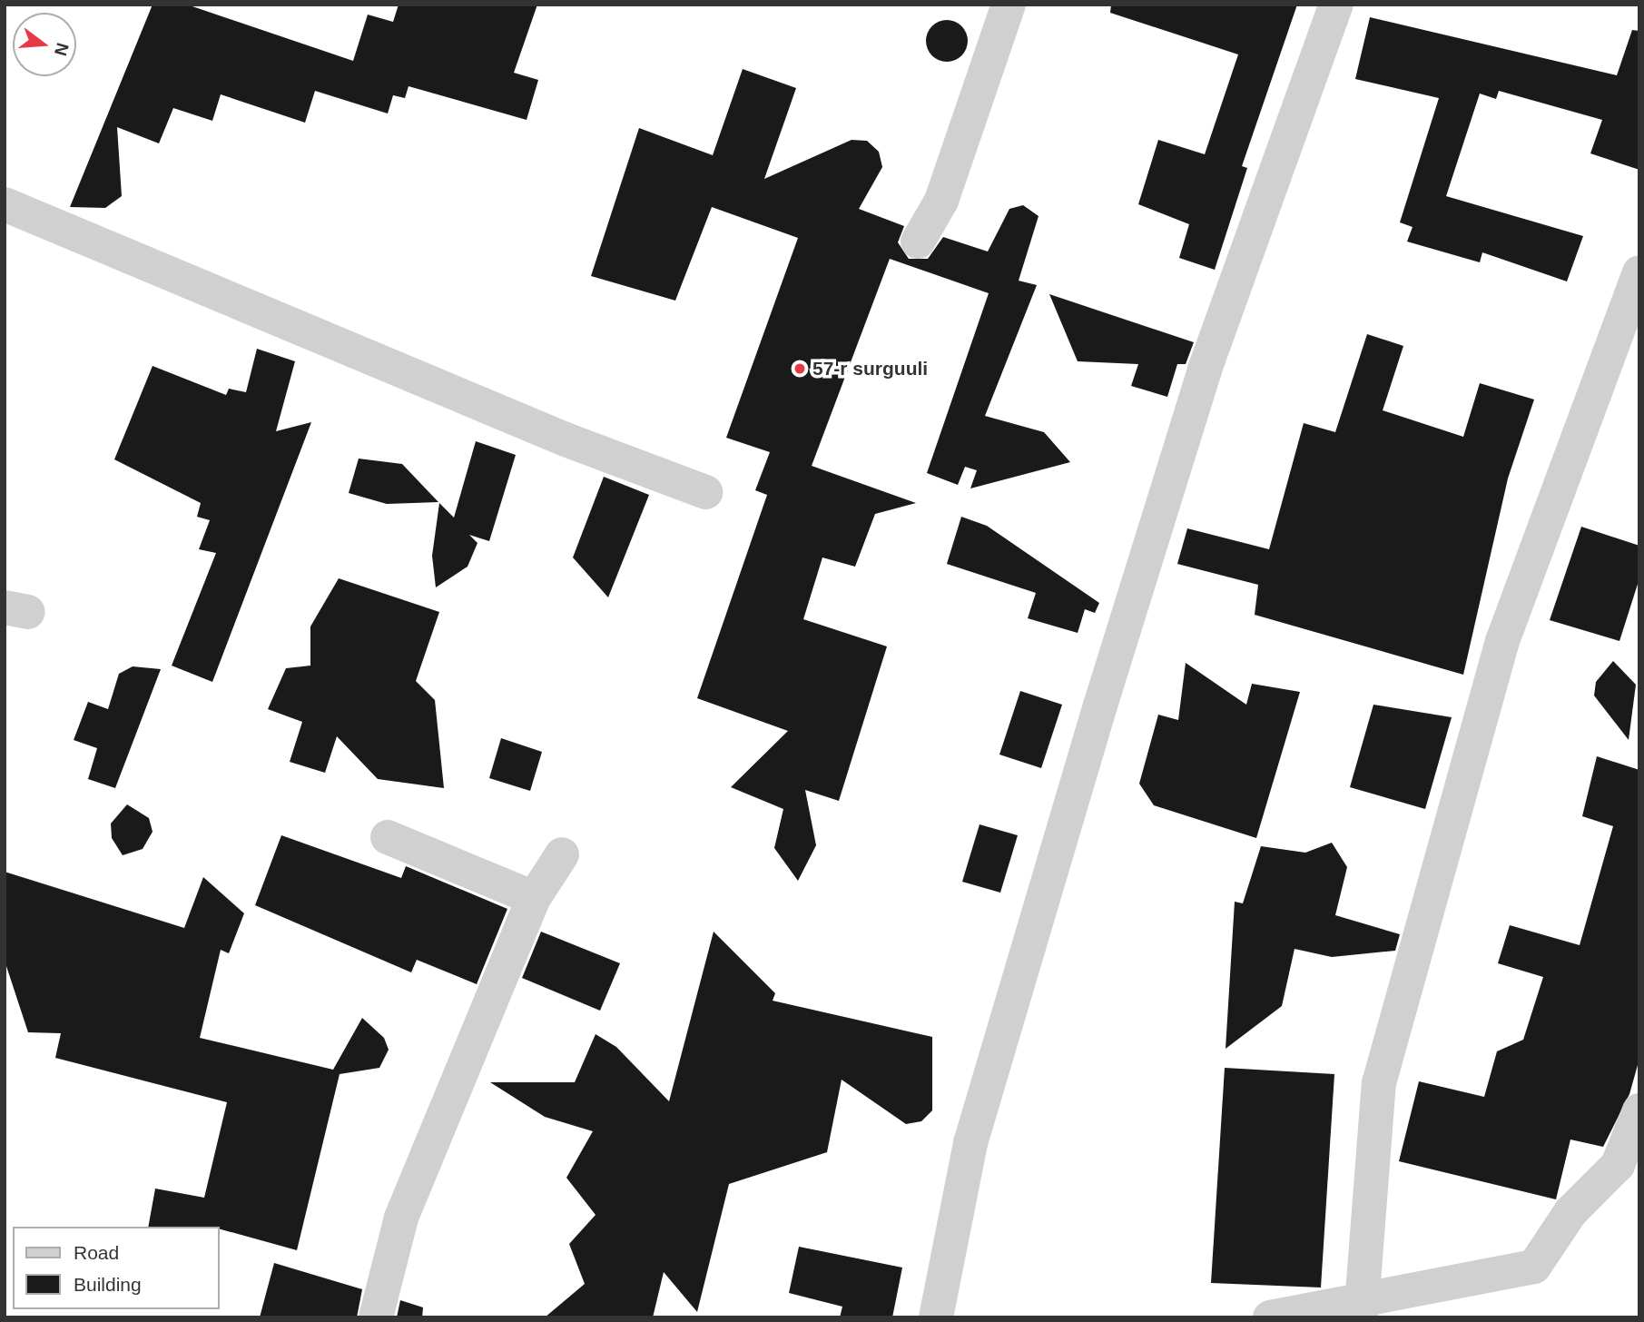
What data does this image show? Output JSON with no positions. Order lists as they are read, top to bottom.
{
  "places": ["57-r surguuli"],
  "legend": ["Road", "Building"],
  "north": "right"
}
